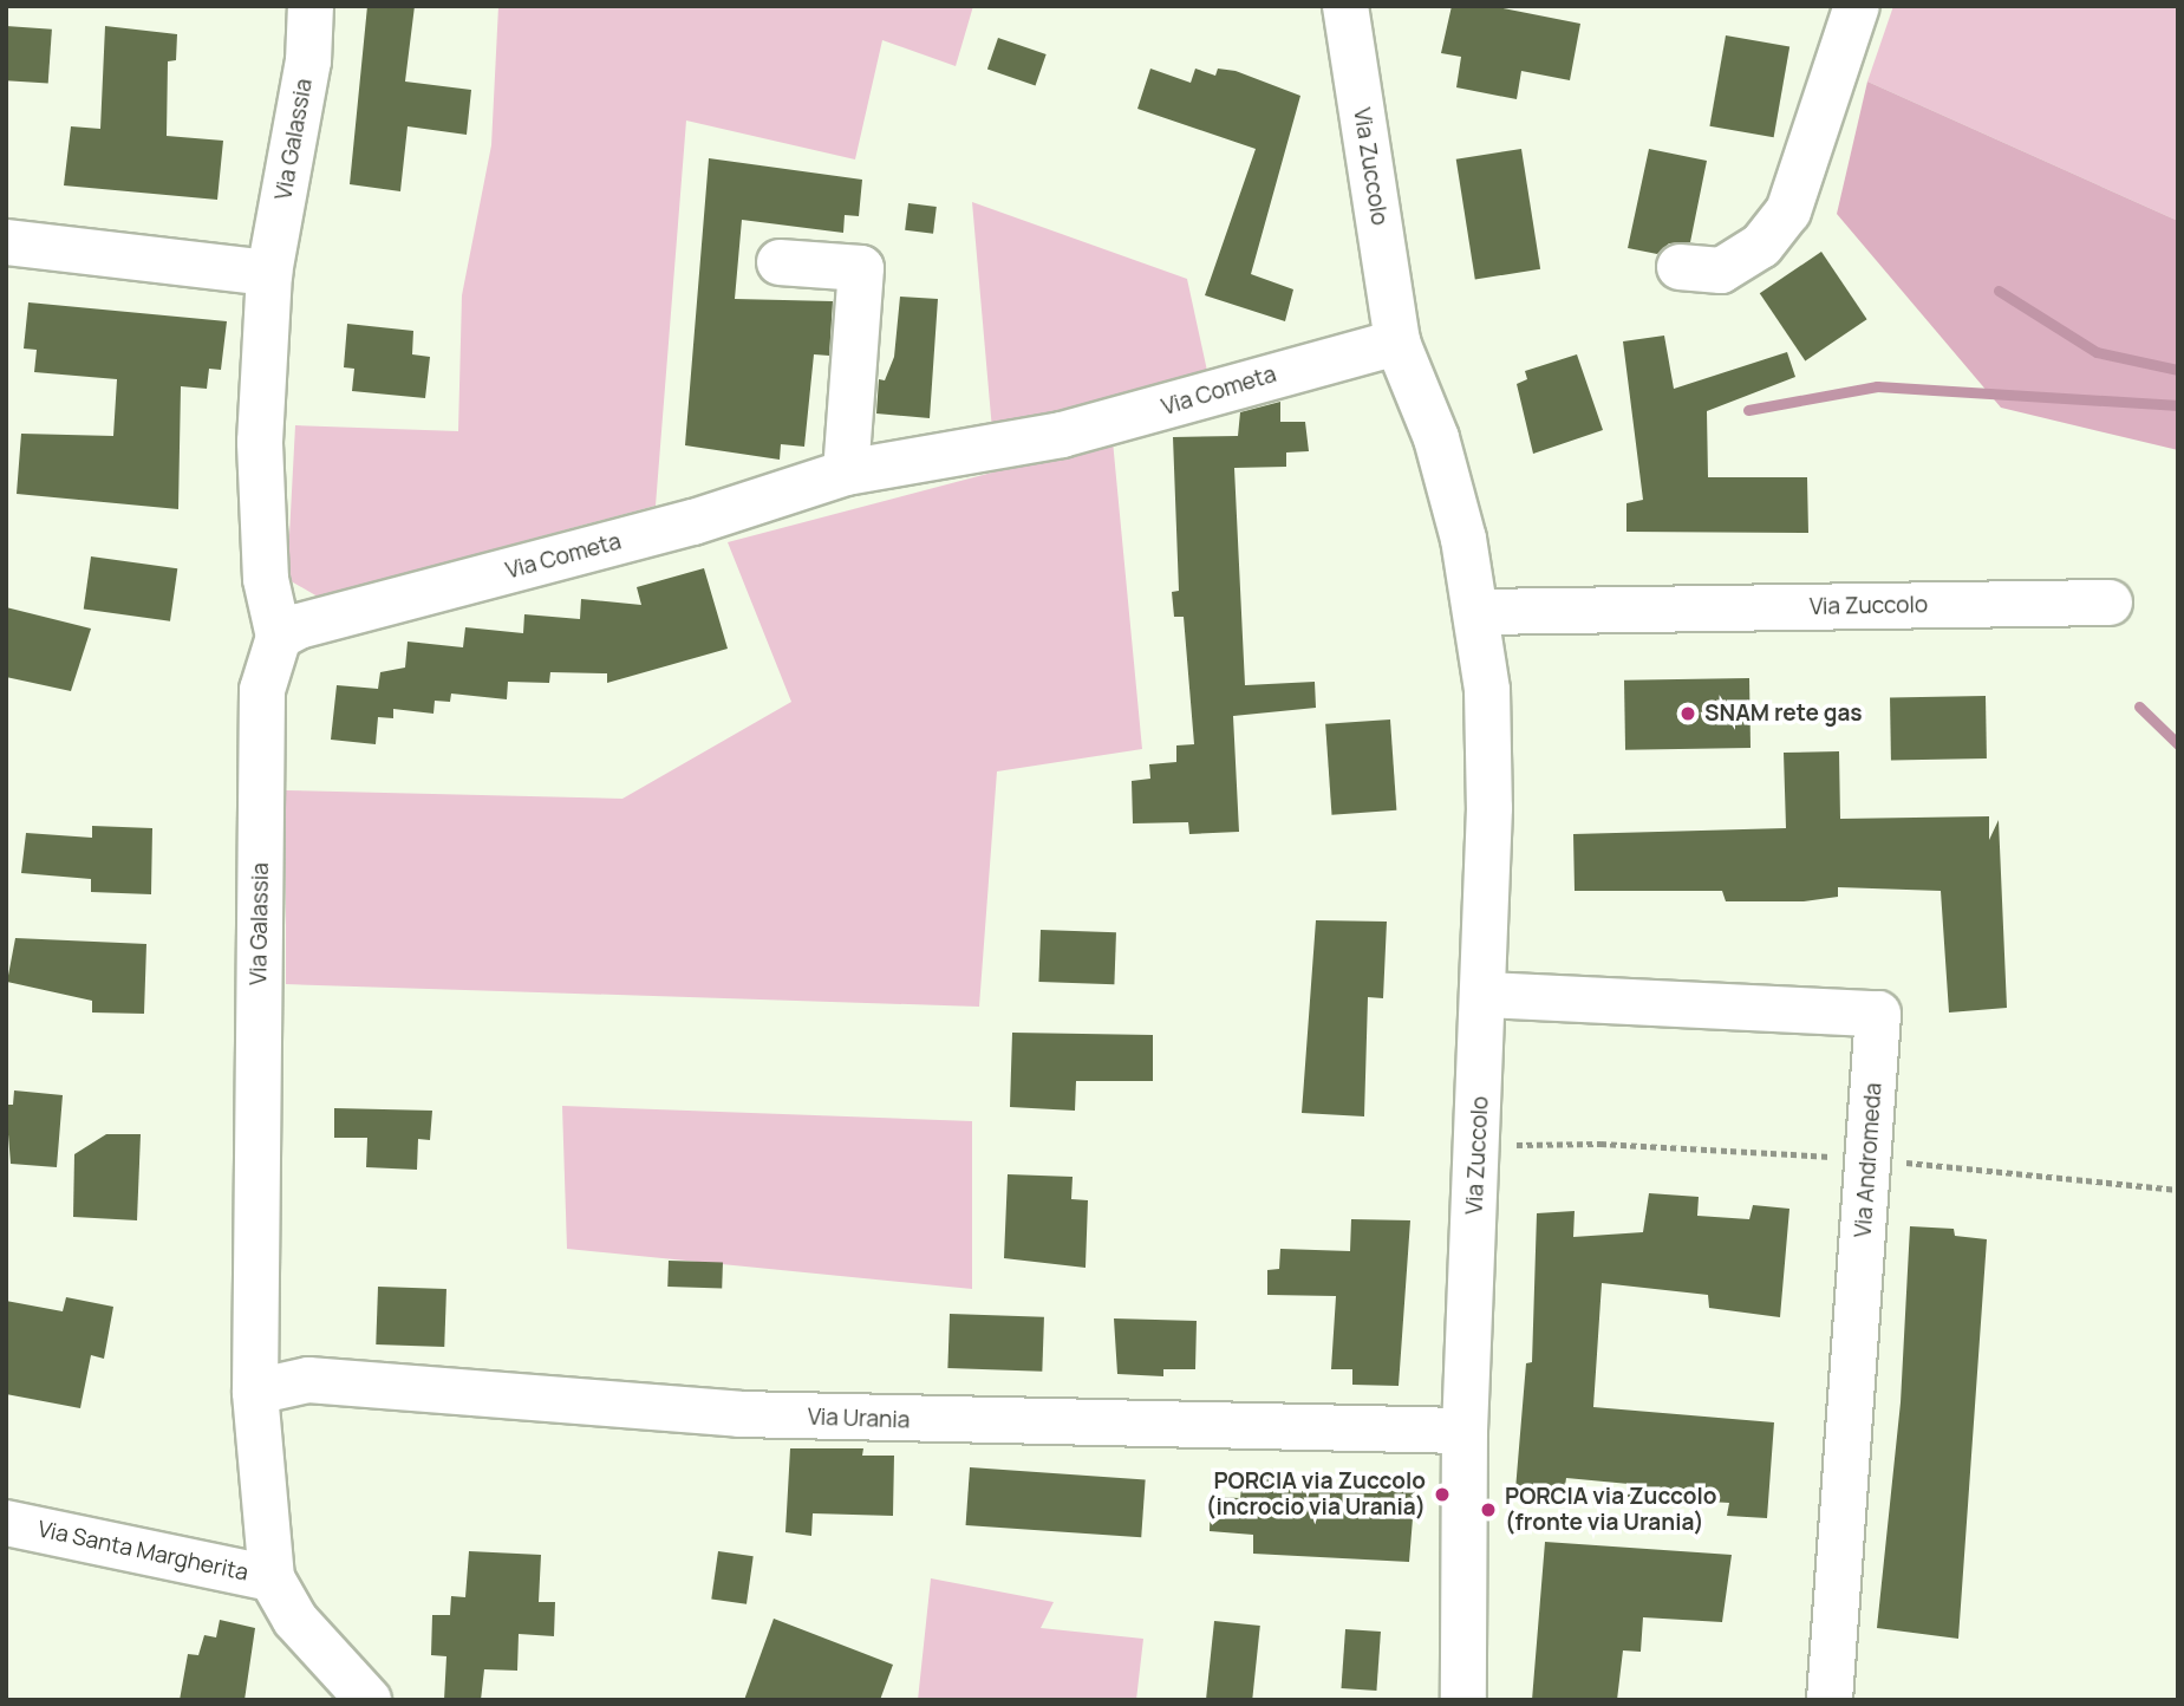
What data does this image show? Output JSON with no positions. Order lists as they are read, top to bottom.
{
  "streets": {
    "street": [
      "Via Galassia",
      "Via Zuccolo",
      "Via Cometa",
      "Via Andromeda",
      "Via Urania",
      "Via Santa Margherita"
    ]
  },
  "crossings": [
    ["Via Galassia", "Via Cometa"],
    ["Via Galassia", "Via Urania"],
    ["Via Galassia", "Via Santa Margherita"],
    ["Via Zuccolo", "Via Cometa"],
    ["Via Zuccolo", "Via Andromeda"],
    ["Via Zuccolo", "Via Urania"]
  ],
  "places": ["SNAM rete gas", "PORCIA via Zuccolo (incrocio via Urania)", "PORCIA via Zuccolo (fronte via Urania)"]
}
